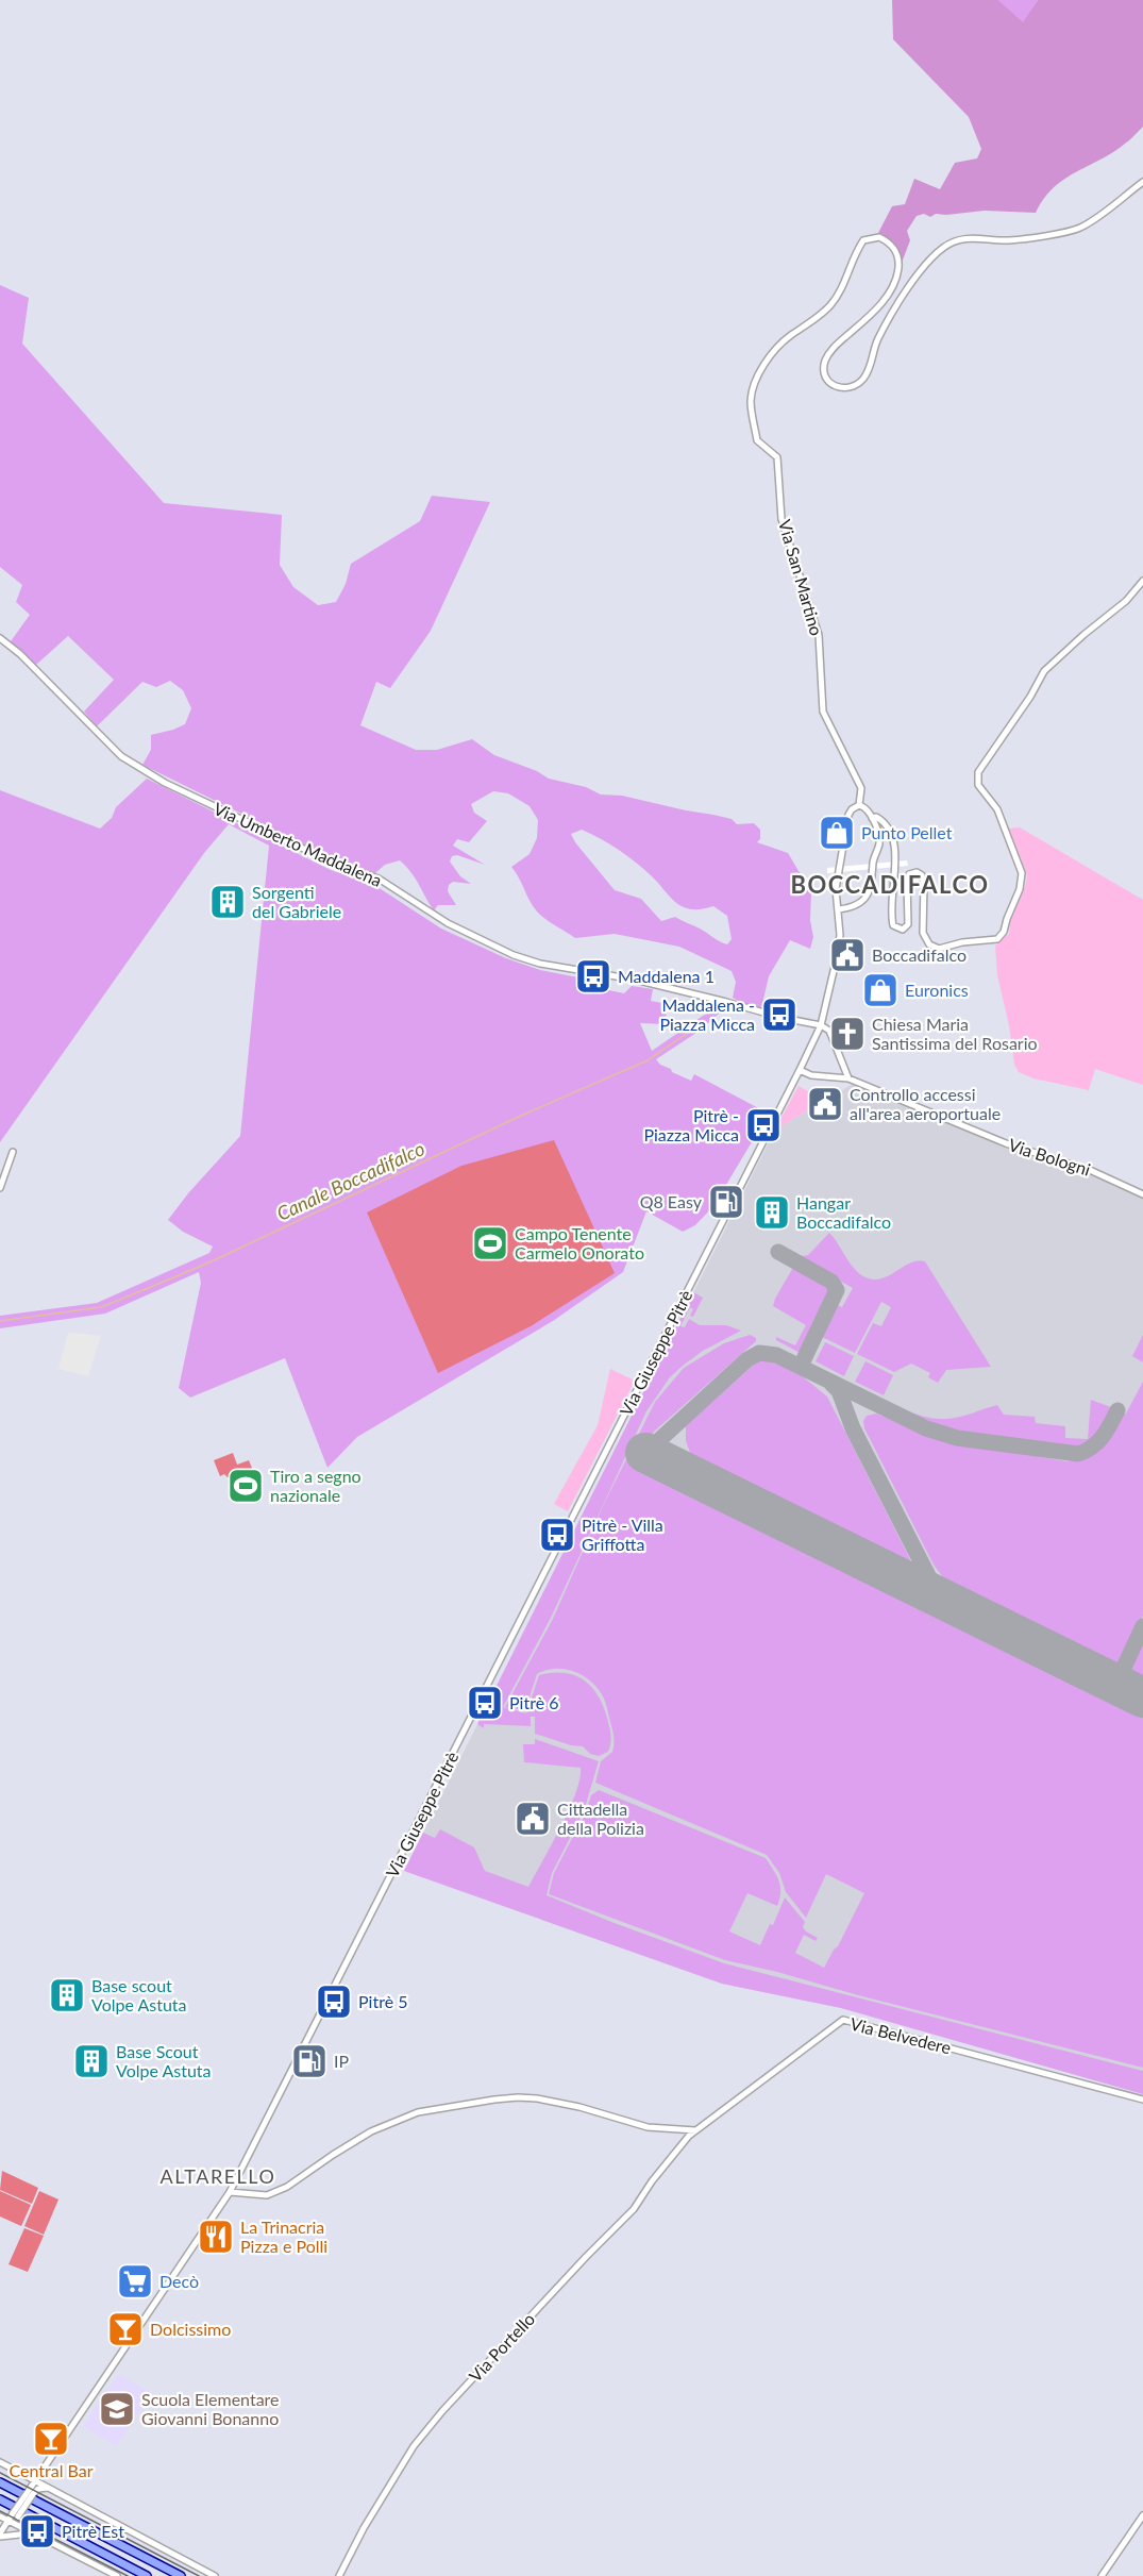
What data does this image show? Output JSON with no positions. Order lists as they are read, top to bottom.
{
  "streets": {
    "street": [
      "Via San Martino",
      "Via Umberto Maddalena",
      "Via Bologni",
      "Via Giuseppe Pitrè",
      "Via Belvedere",
      "Via Portello"
    ]
  },
  "crossings": [
    ["Via San Martino", "Via Giuseppe Pitrè"],
    ["Via Umberto Maddalena", "Via Giuseppe Pitrè"],
    ["Via Bologni", "Via Giuseppe Pitrè"],
    ["Via Belvedere", "Via Portello"]
  ],
  "districts": ["BOCCADIFALCO", "ALTARELLO"],
  "water": ["Canale Boccadifalco"],
  "places": {
    "shop": ["Punto Pellet", "Euronics"],
    "building": [
      "Sorgenti del Gabriele",
      "Hangar Boccadifalco",
      "Base scout Volpe Astuta",
      "Base Scout Volpe Astuta"
    ],
    "public building": ["Boccadifalco", "Controllo accessi all'area aeroportuale", "Cittadella della Polizia"],
    "bus stop": [
      "Maddalena 1",
      "Maddalena - Piazza Micca",
      "Pitrè - Piazza Micca",
      "Pitrè - Villa Griffotta",
      "Pitrè 6",
      "Pitrè 5",
      "Pitrè Est"
    ],
    "church": ["Chiesa Maria Santissima del Rosario"],
    "fuel station": ["Q8 Easy", "IP"],
    "sports": ["Campo Tenente Carmelo Onorato", "Tiro a segno nazionale"],
    "restaurant": ["La Trinacria Pizza e Polli"],
    "supermarket": ["Decò"],
    "bar": ["Dolcissimo", "Central Bar"],
    "school or university": ["Scuola Elementare Giovanni Bonanno"]
  }
}
